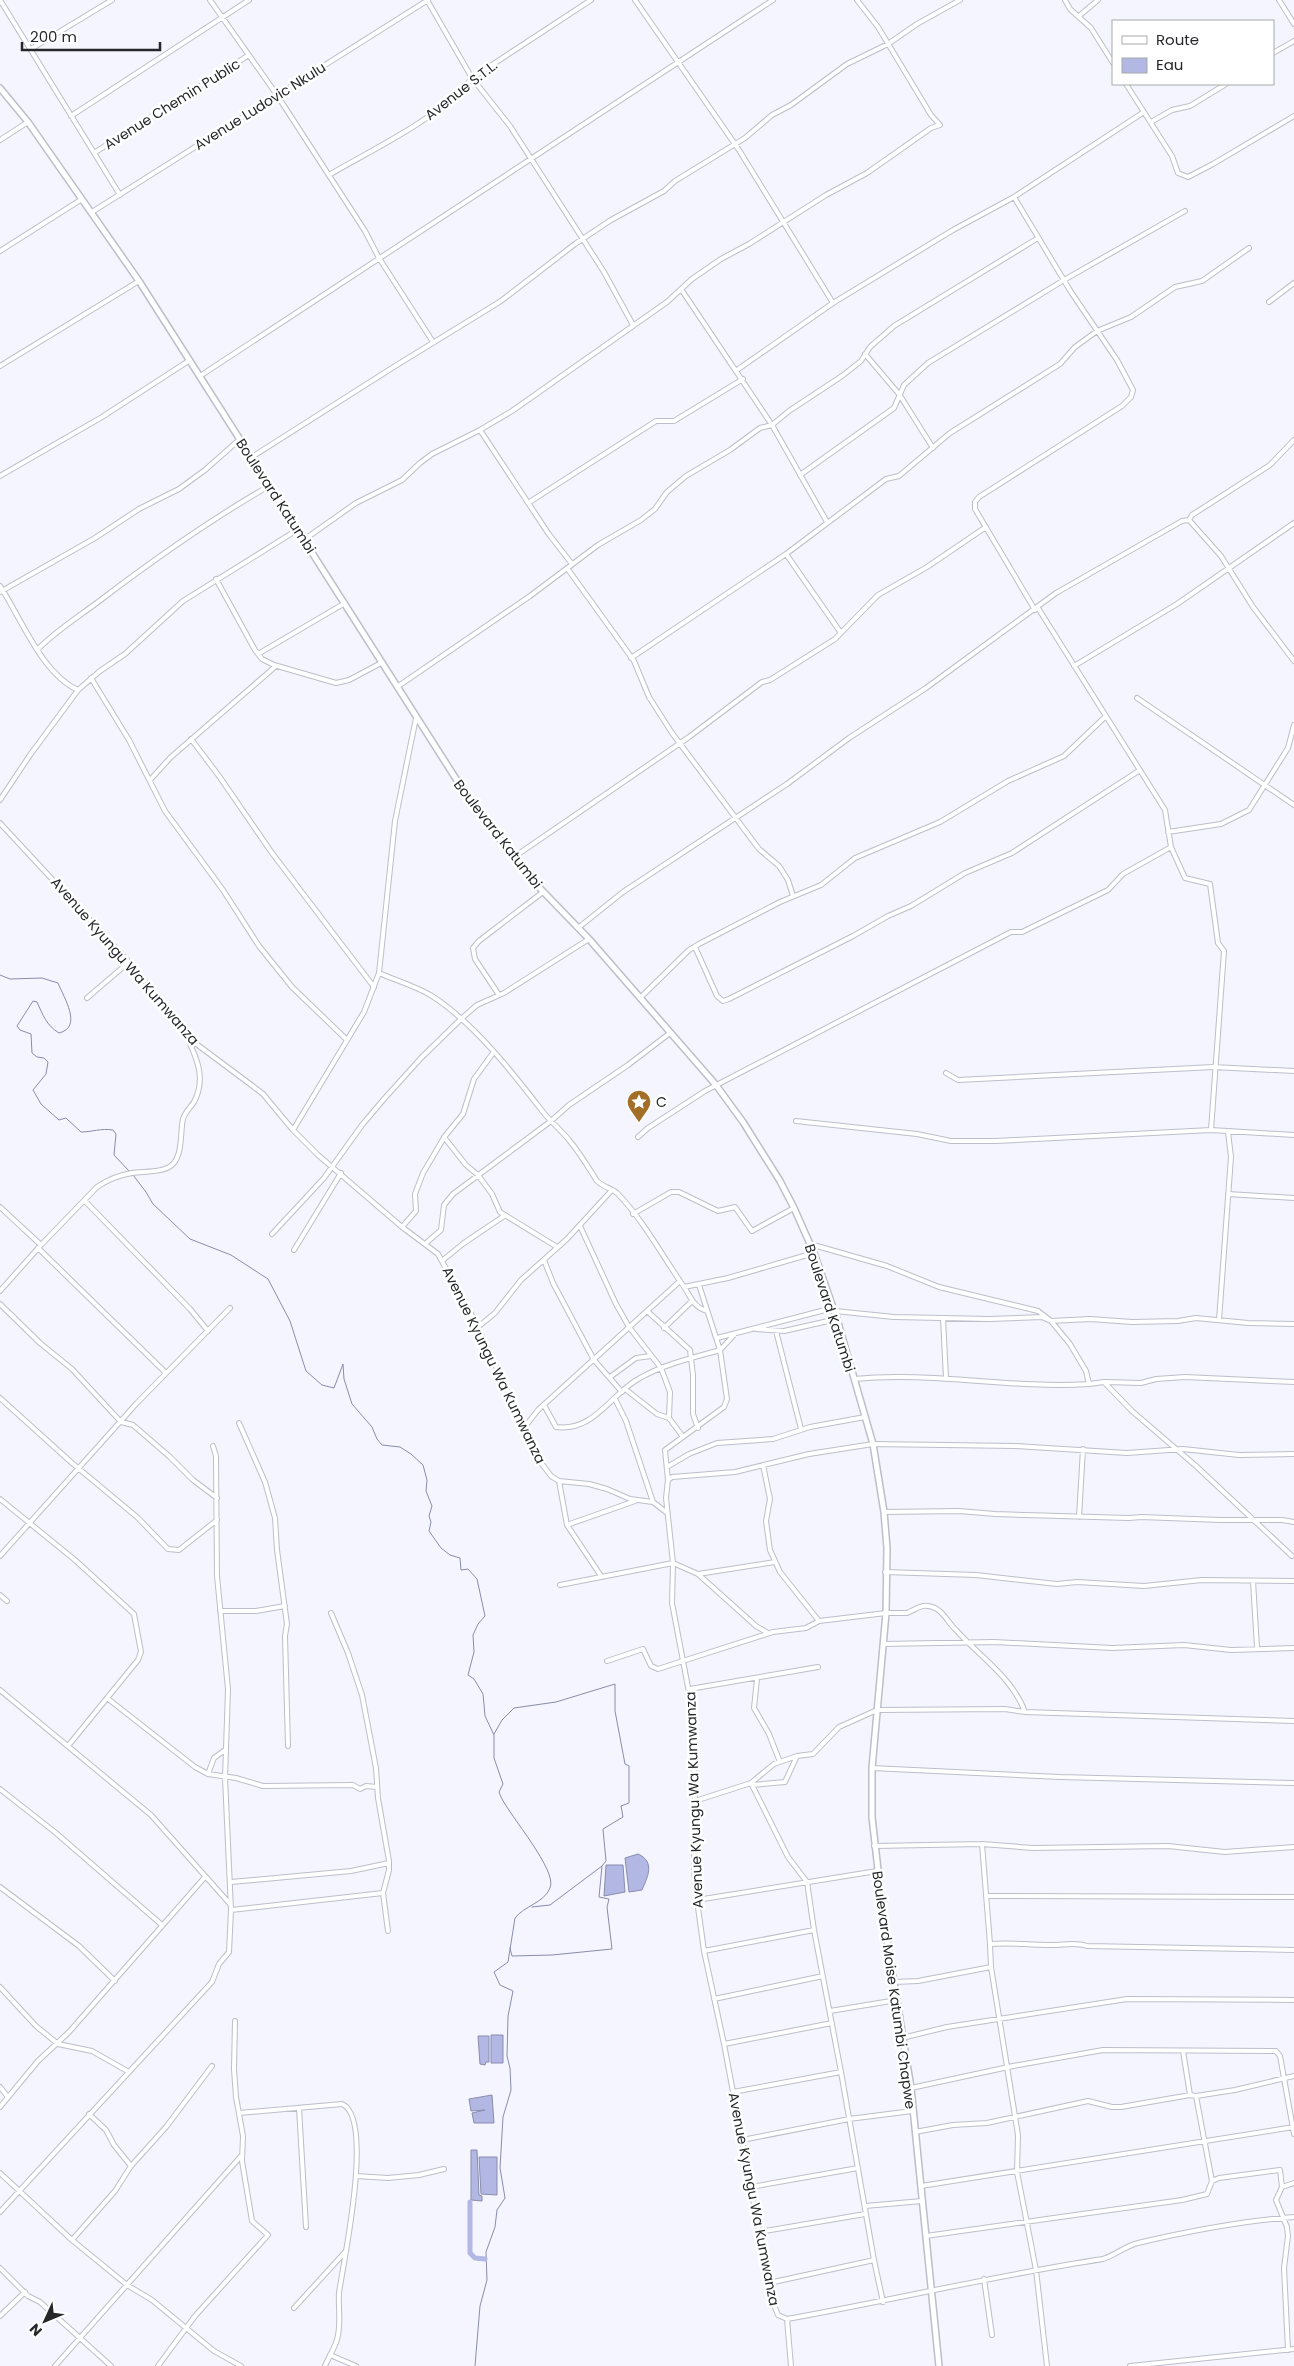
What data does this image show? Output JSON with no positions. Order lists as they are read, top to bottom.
{
  "streets": {
    "street": [
      "Avenue S.T.L.",
      "Avenue Chemin Public",
      "Avenue Ludovic Nkulu",
      "Boulevard Katumbi",
      "Avenue Kyungu Wa Kumwanza",
      "Boulevard Moise Katumbi Chapwe"
    ]
  },
  "crossings": [
    ["Avenue Ludovic Nkulu", "Boulevard Katumbi"],
    ["Boulevard Katumbi", "Boulevard Moise Katumbi Chapwe"],
    ["Avenue Kyungu Wa Kumwanza", "Boulevard Moise Katumbi Chapwe"]
  ],
  "places": {
    "place": ["C"]
  },
  "legend": ["Route", "Eau"],
  "scale_bar": "200 m",
  "north": "bottom left"
}
